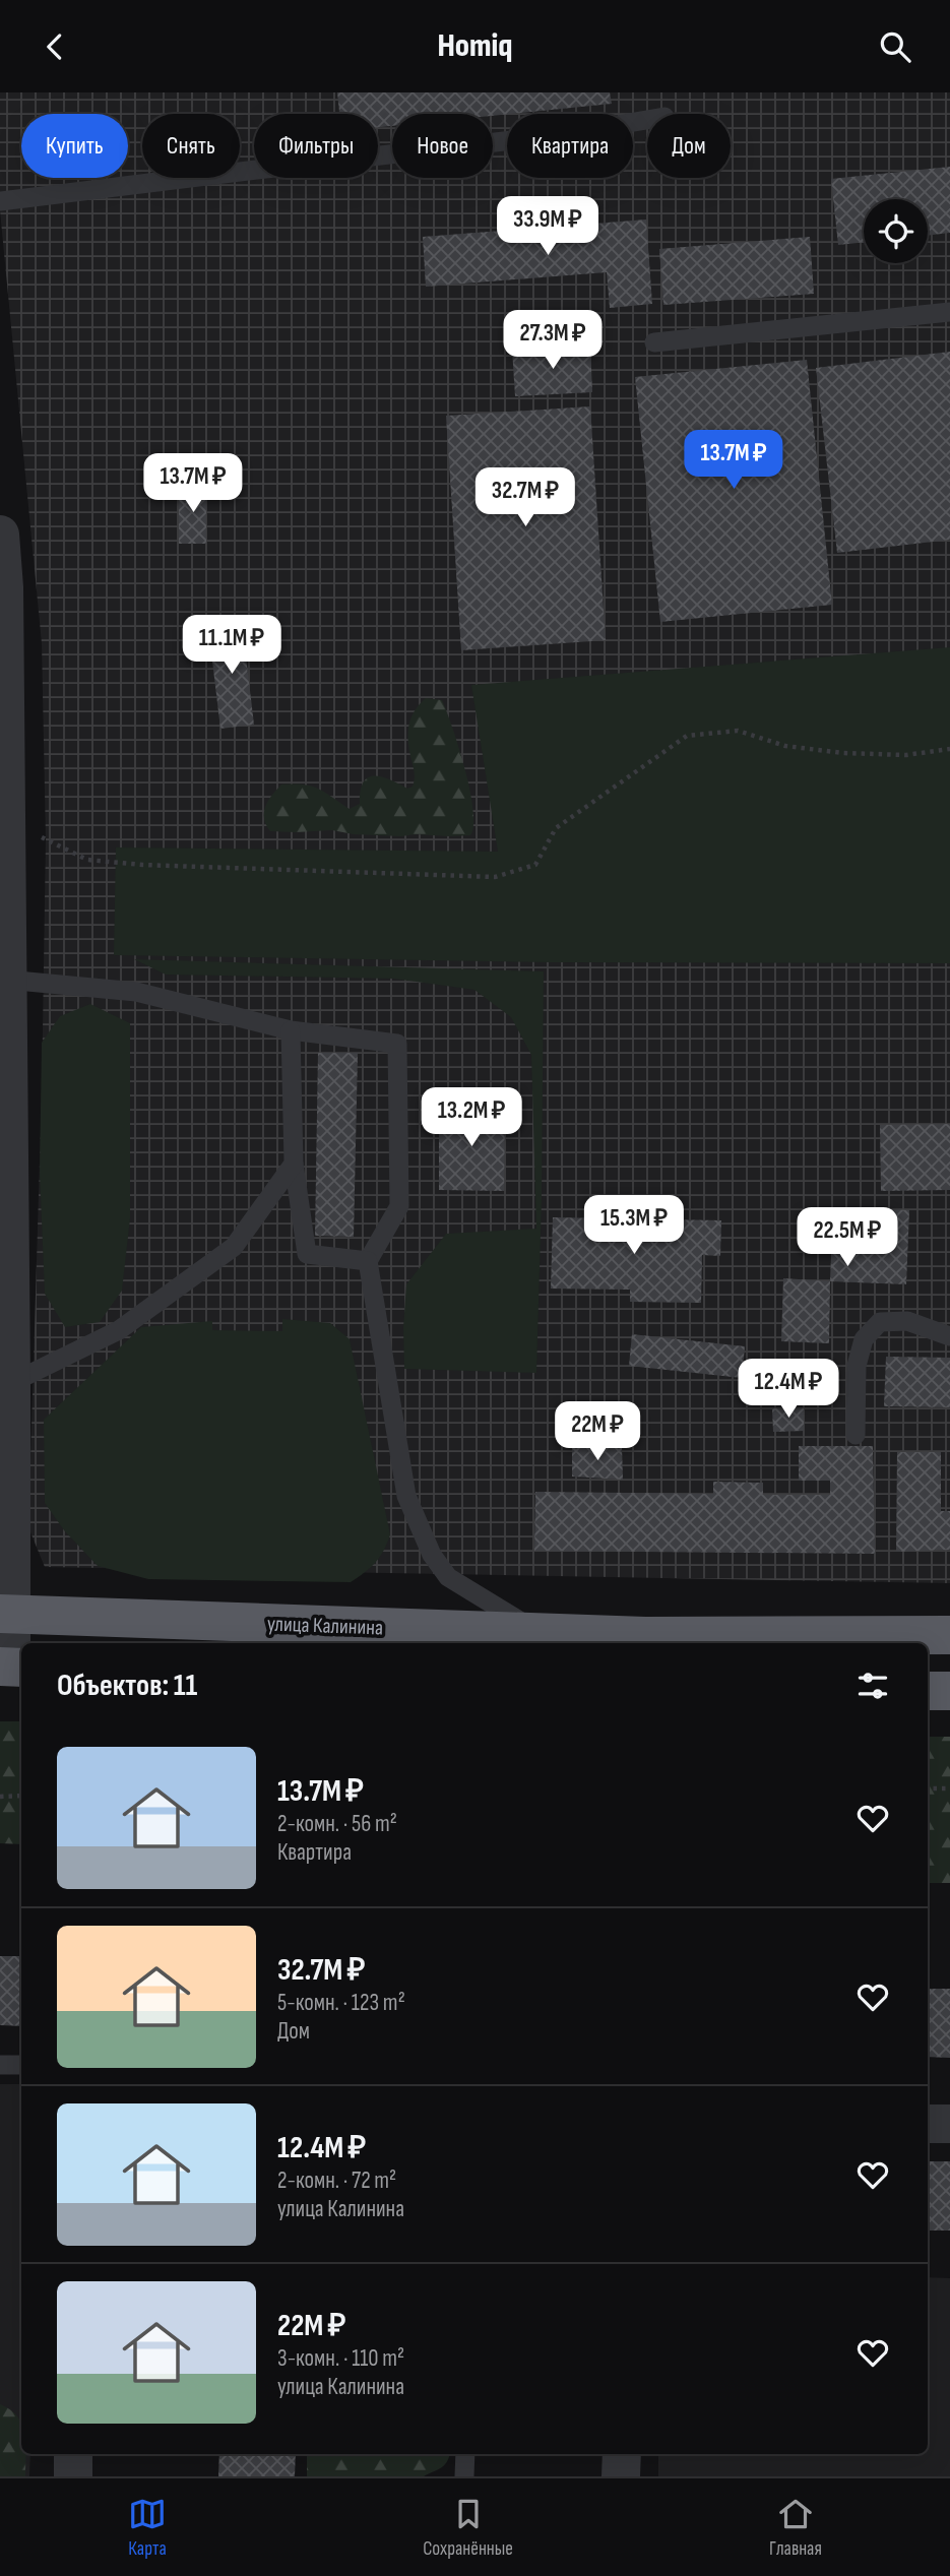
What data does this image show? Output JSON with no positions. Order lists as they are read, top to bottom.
{
  "streets": {
    "highway": ["улица Калинина"]
  },
  "page": {
    "header": "Homiq",
    "chip": [
      "Купить",
      "Снять",
      "Фильтры",
      "Новое",
      "Квартира",
      "Дом"
    ],
    "price": [
      "33.9M ₽",
      "27.3M ₽",
      "13.7M ₽",
      "13.7M ₽",
      "32.7M ₽",
      "11.1M ₽",
      "13.2M ₽",
      "15.3M ₽",
      "22.5M ₽",
      "12.4M ₽",
      "22M ₽"
    ],
    "heading": "Объектов: 11",
    "list": [
      {
        "name": "13.7M ₽",
        "note": "2-комн. · 56 m² · Квартира"
      },
      {
        "name": "32.7M ₽",
        "note": "5-комн. · 123 m² · Дом"
      },
      {
        "name": "12.4M ₽",
        "note": "2-комн. · 72 m² · улица Калинина"
      },
      {
        "name": "22M ₽",
        "note": "3-комн. · 110 m² · улица Калинина"
      }
    ],
    "tabs": ["Карта", "Сохранённые", "Главная"]
  }
}
